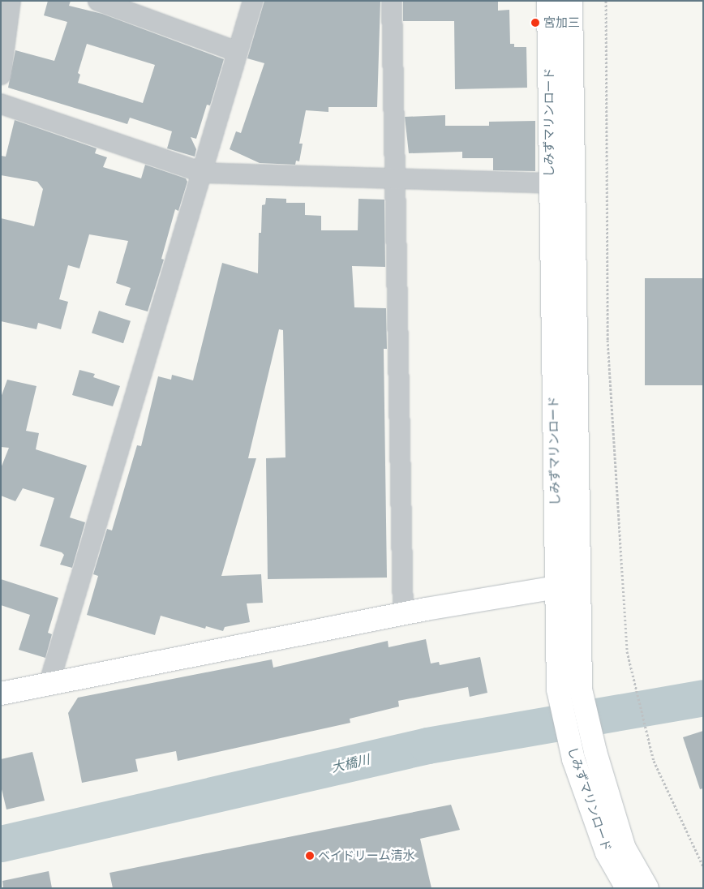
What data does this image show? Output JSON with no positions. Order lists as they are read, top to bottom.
{
  "streets": {
    "main road": ["しみずマリンロード"]
  },
  "water": ["大橋川"],
  "places": ["宮加三", "ベイドリーム清水"]
}
